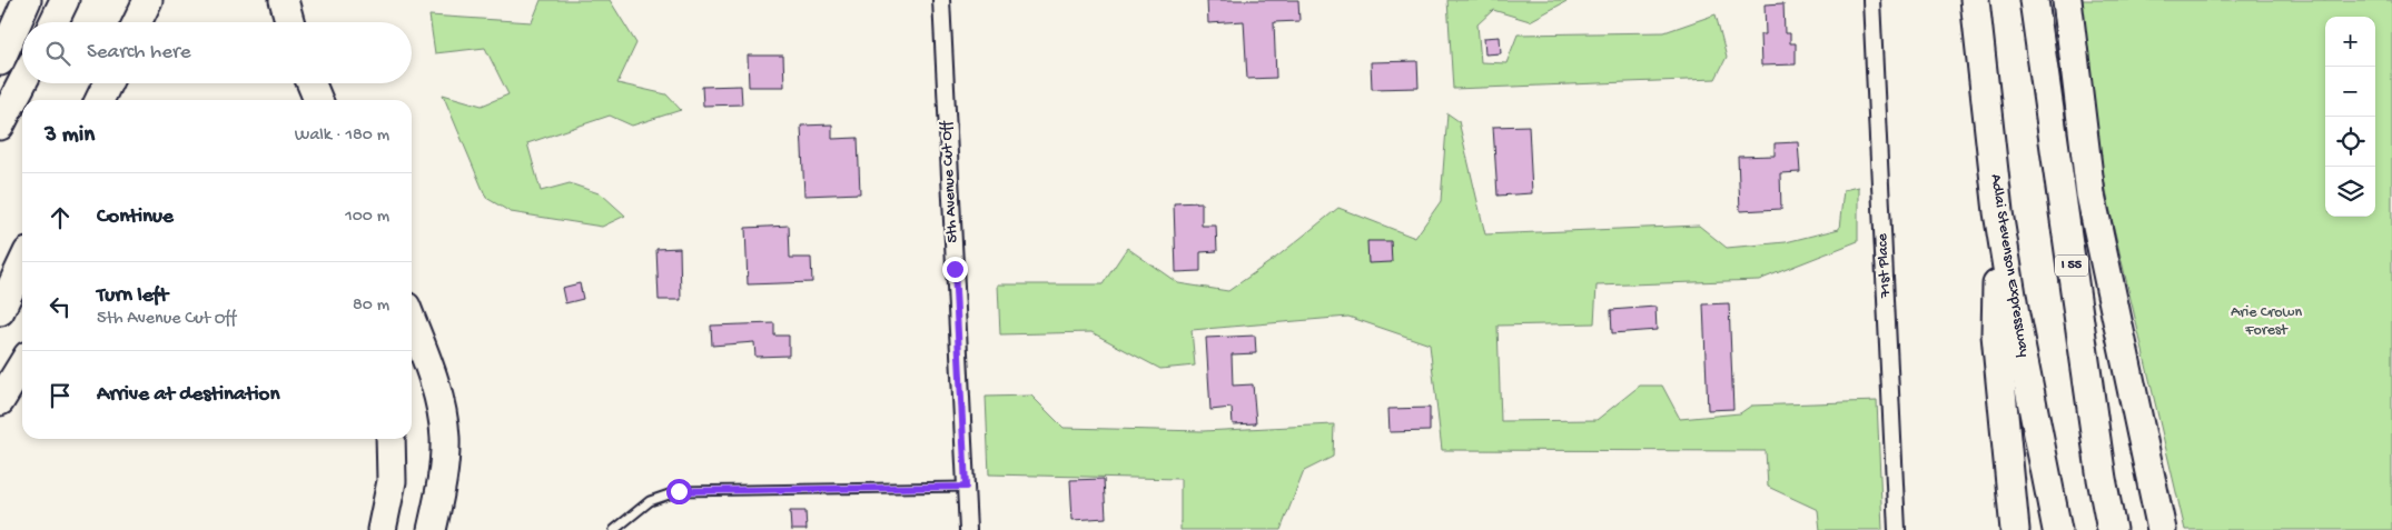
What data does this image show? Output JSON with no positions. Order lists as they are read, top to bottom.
{
  "streets": {
    "highway": ["Adlai Stevenson Expressway", "I 55"],
    "street": ["5th Avenue Cut Off", "71st Place"]
  },
  "parks": ["Arie Crown Forest"],
  "page": {
    "map_buttons": ["+", "−"],
    "search": "Search here",
    "heading": ["3 min", "Walk · 180 m"],
    "list": [
      ["Continue", "100 m"],
      ["Turn left", "5th Avenue Cut Off", "80 m"],
      "Arrive at destination"
    ]
  }
}
